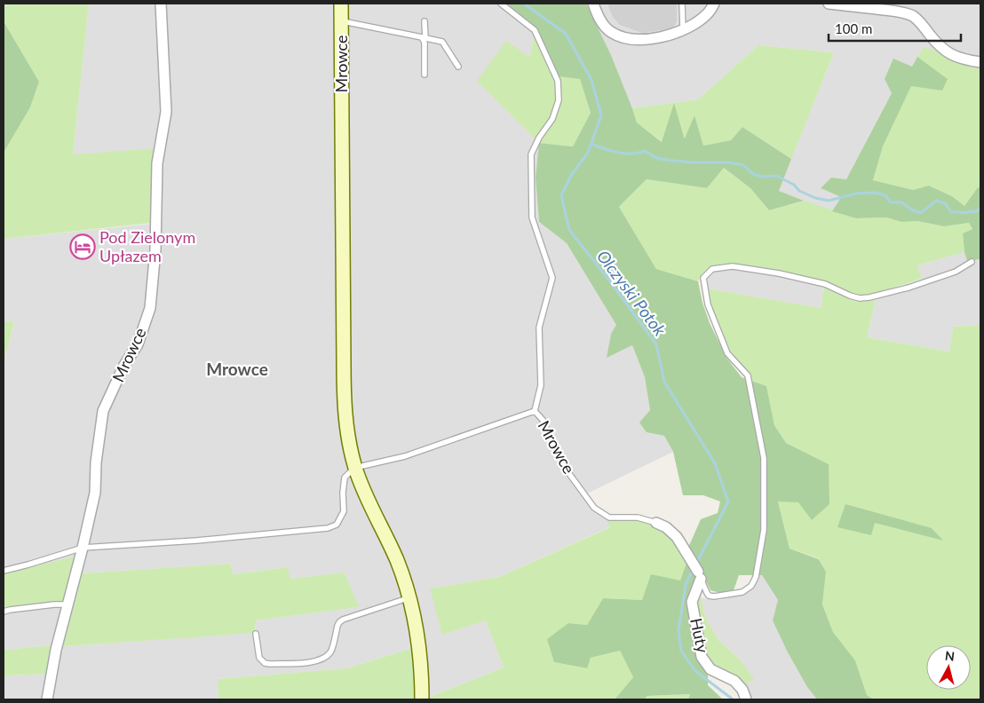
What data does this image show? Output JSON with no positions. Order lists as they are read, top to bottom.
{
  "streets": {
    "street": ["Mrowce", "Huty"]
  },
  "crossings": [
    ["Mrowce", "Huty"]
  ],
  "districts": ["Mrowce"],
  "water": ["Olczyski Potok"],
  "places": {
    "hotel": ["Pod Zielonym Upłazem"]
  },
  "scale_bar": "100 m",
  "north": "top"
}
